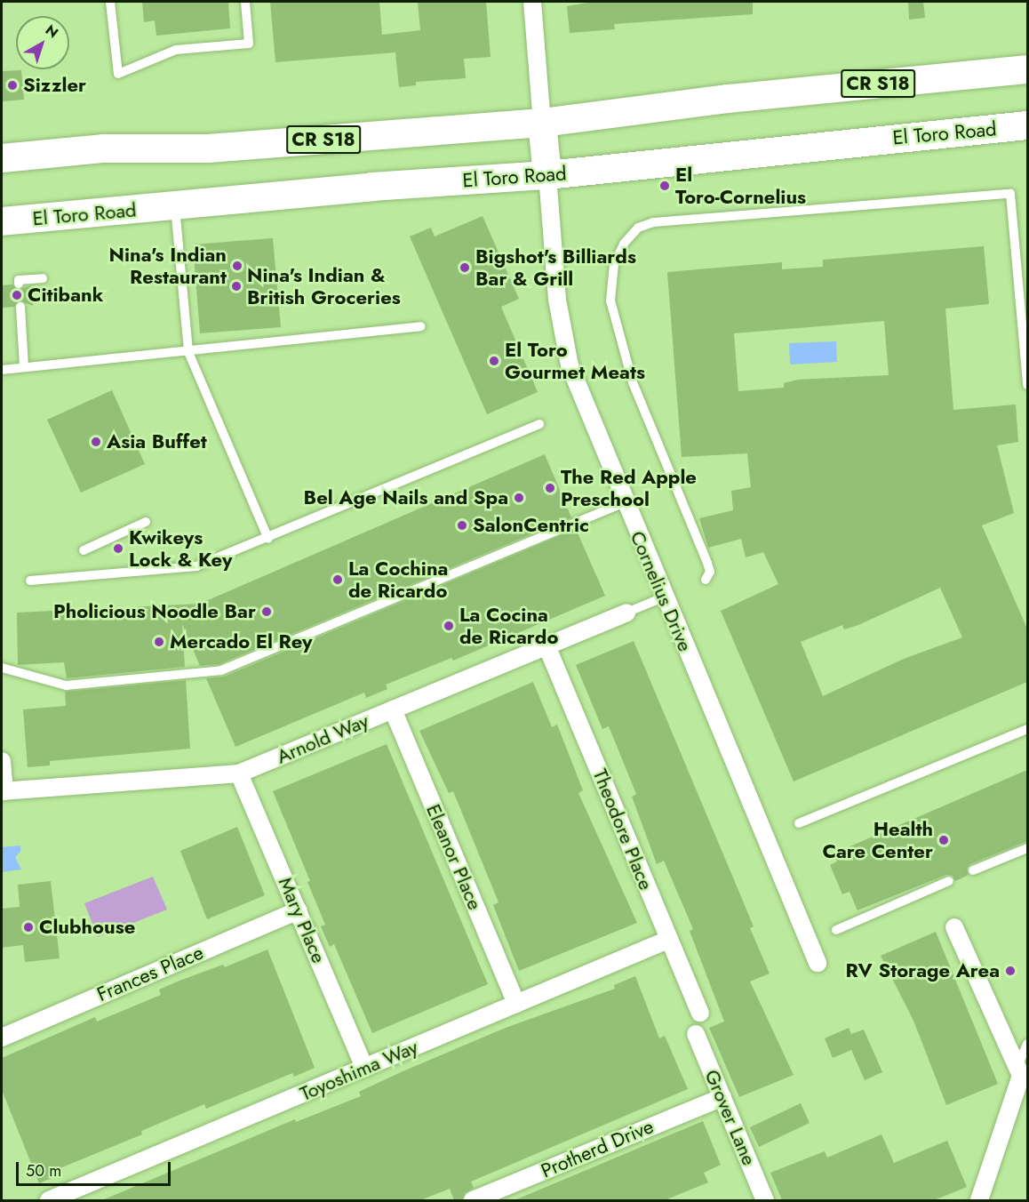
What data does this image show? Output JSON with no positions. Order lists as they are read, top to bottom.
{
  "streets": {
    "main road": ["CR S18", "El Toro Road"],
    "street": [
      "Cornelius Drive",
      "Arnold Way",
      "Theodore Place",
      "Eleanor Place",
      "Mary Place",
      "Frances Place",
      "Toyoshima Way",
      "Grover Lane",
      "Protherd Drive"
    ]
  },
  "crossings": [
    ["El Toro Road", "Cornelius Drive"],
    ["Arnold Way", "Theodore Place"],
    ["Arnold Way", "Eleanor Place"],
    ["Arnold Way", "Mary Place"],
    ["Theodore Place", "Toyoshima Way"],
    ["Eleanor Place", "Toyoshima Way"],
    ["Mary Place", "Frances Place"],
    ["Mary Place", "Toyoshima Way"],
    ["Grover Lane", "Protherd Drive"]
  ],
  "places": [
    "Sizzler",
    "El Toro-Cornelius",
    "Nina's Indian Restaurant",
    "Bigshot's Billiards Bar & Grill",
    "Nina's Indian & British Groceries",
    "Citibank",
    "El Toro Gourmet Meats",
    "Asia Buffet",
    "The Red Apple Preschool",
    "Bel Age Nails and Spa",
    "SalonCentric",
    "Kwikeys Lock & Key",
    "La Cochina de Ricardo",
    "Pholicious Noodle Bar",
    "La Cocina de Ricardo",
    "Mercado El Rey",
    "Health Care Center",
    "Clubhouse",
    "RV Storage Area"
  ],
  "scale_bar": "50 m",
  "north": "top right"
}
